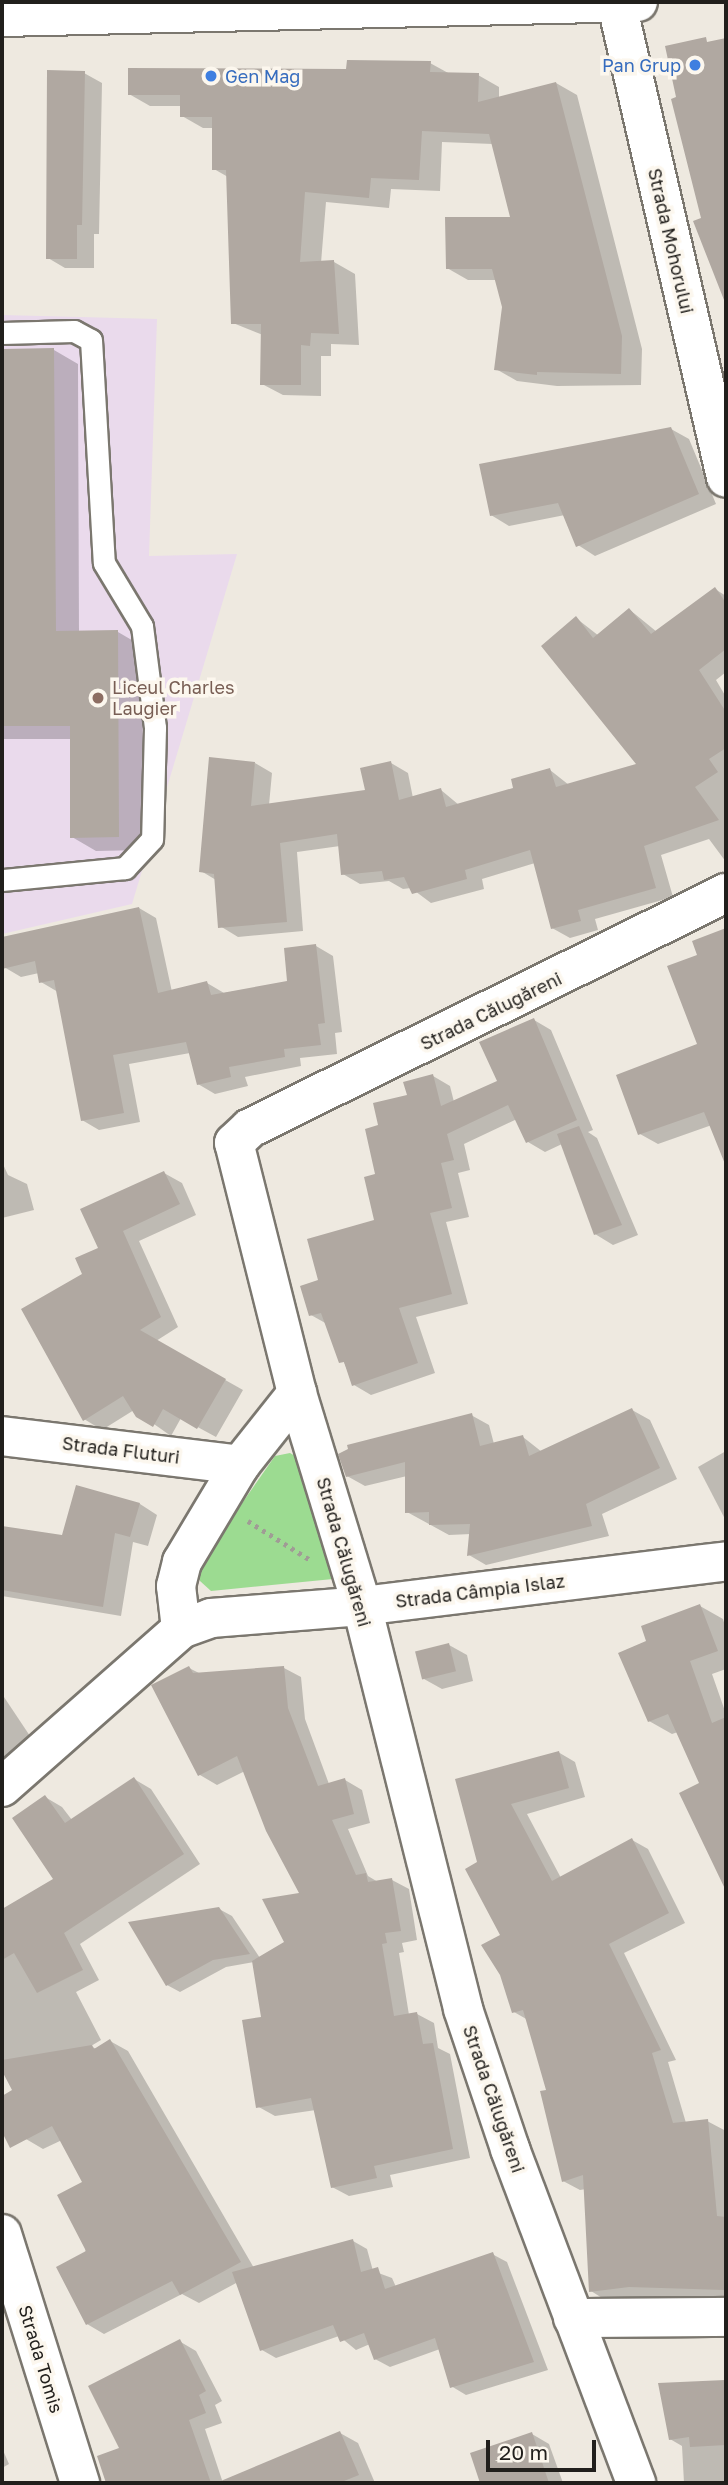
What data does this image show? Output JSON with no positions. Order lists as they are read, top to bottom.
{
  "streets": {
    "street": [
      "Strada Mohorului",
      "Strada Călugăreni",
      "Strada Fluturi",
      "Strada Câmpia Islaz",
      "Strada Tomis"
    ]
  },
  "crossings": [
    ["Strada Călugăreni", "Strada Câmpia Islaz"]
  ],
  "places": ["Pan Grup", "Gen Mag", "Liceul Charles Laugier"],
  "scale_bar": "20 m"
}
